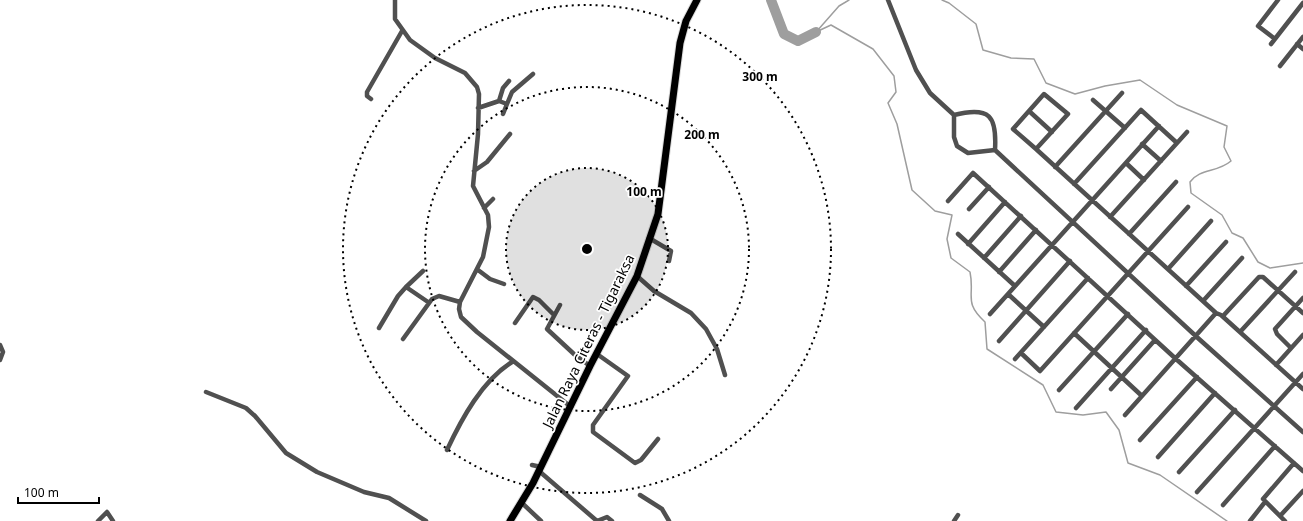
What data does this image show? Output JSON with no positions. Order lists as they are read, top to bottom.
{
  "streets": {
    "main road": ["Jalan Raya Citeras - Tigaraksa"]
  },
  "scale_bar": "100 m",
  "rings": ["300 m", "200 m", "100 m"]
}
